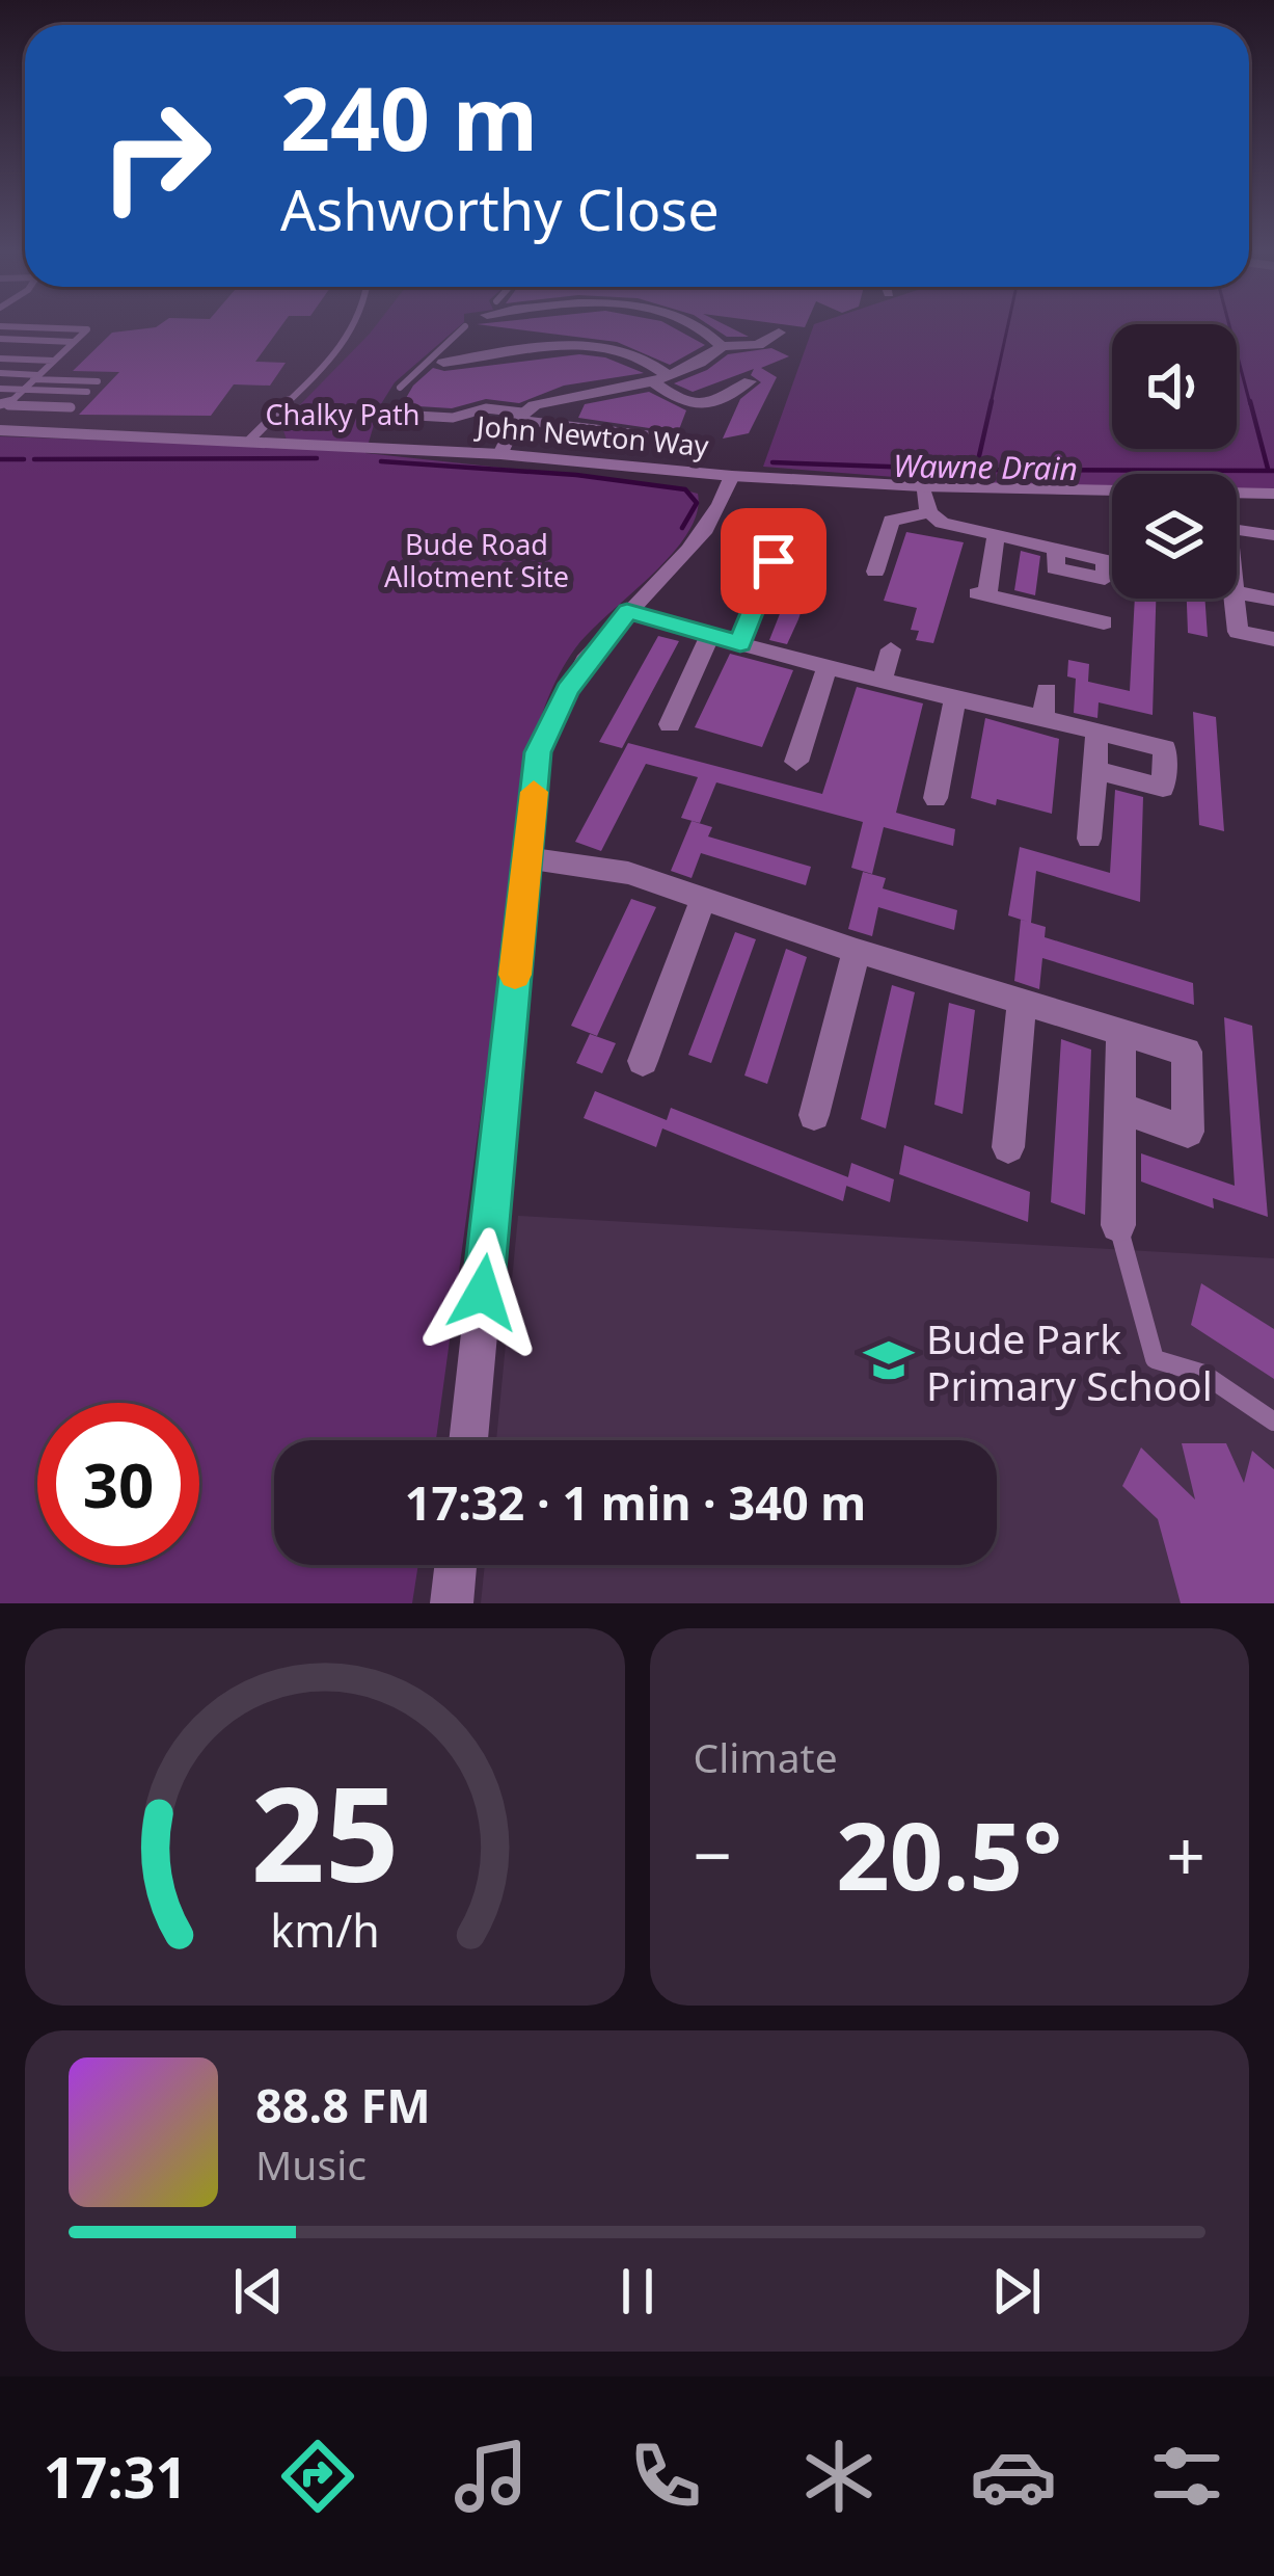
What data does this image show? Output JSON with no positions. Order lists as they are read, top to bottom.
{
  "streets": {
    "street": ["John Newton Way"]
  },
  "water": ["Wawne Drain"],
  "parks": ["Chalky Path", "Bude Road Allotment Site"],
  "places": {
    "school or university": ["Bude Park Primary School"]
  },
  "page": {
    "turn": ["240 m", "Ashworthy Close"],
    "limit": "30",
    "trip": "17:32 · 1 min · 340 m",
    "tile": "Climate",
    "heat": ["−", "20.5°", "+"],
    "song": ["88.8 FM", "Music"],
    "tabs": "17:31",
    "gauge": ["25", "km/h"]
  }
}
